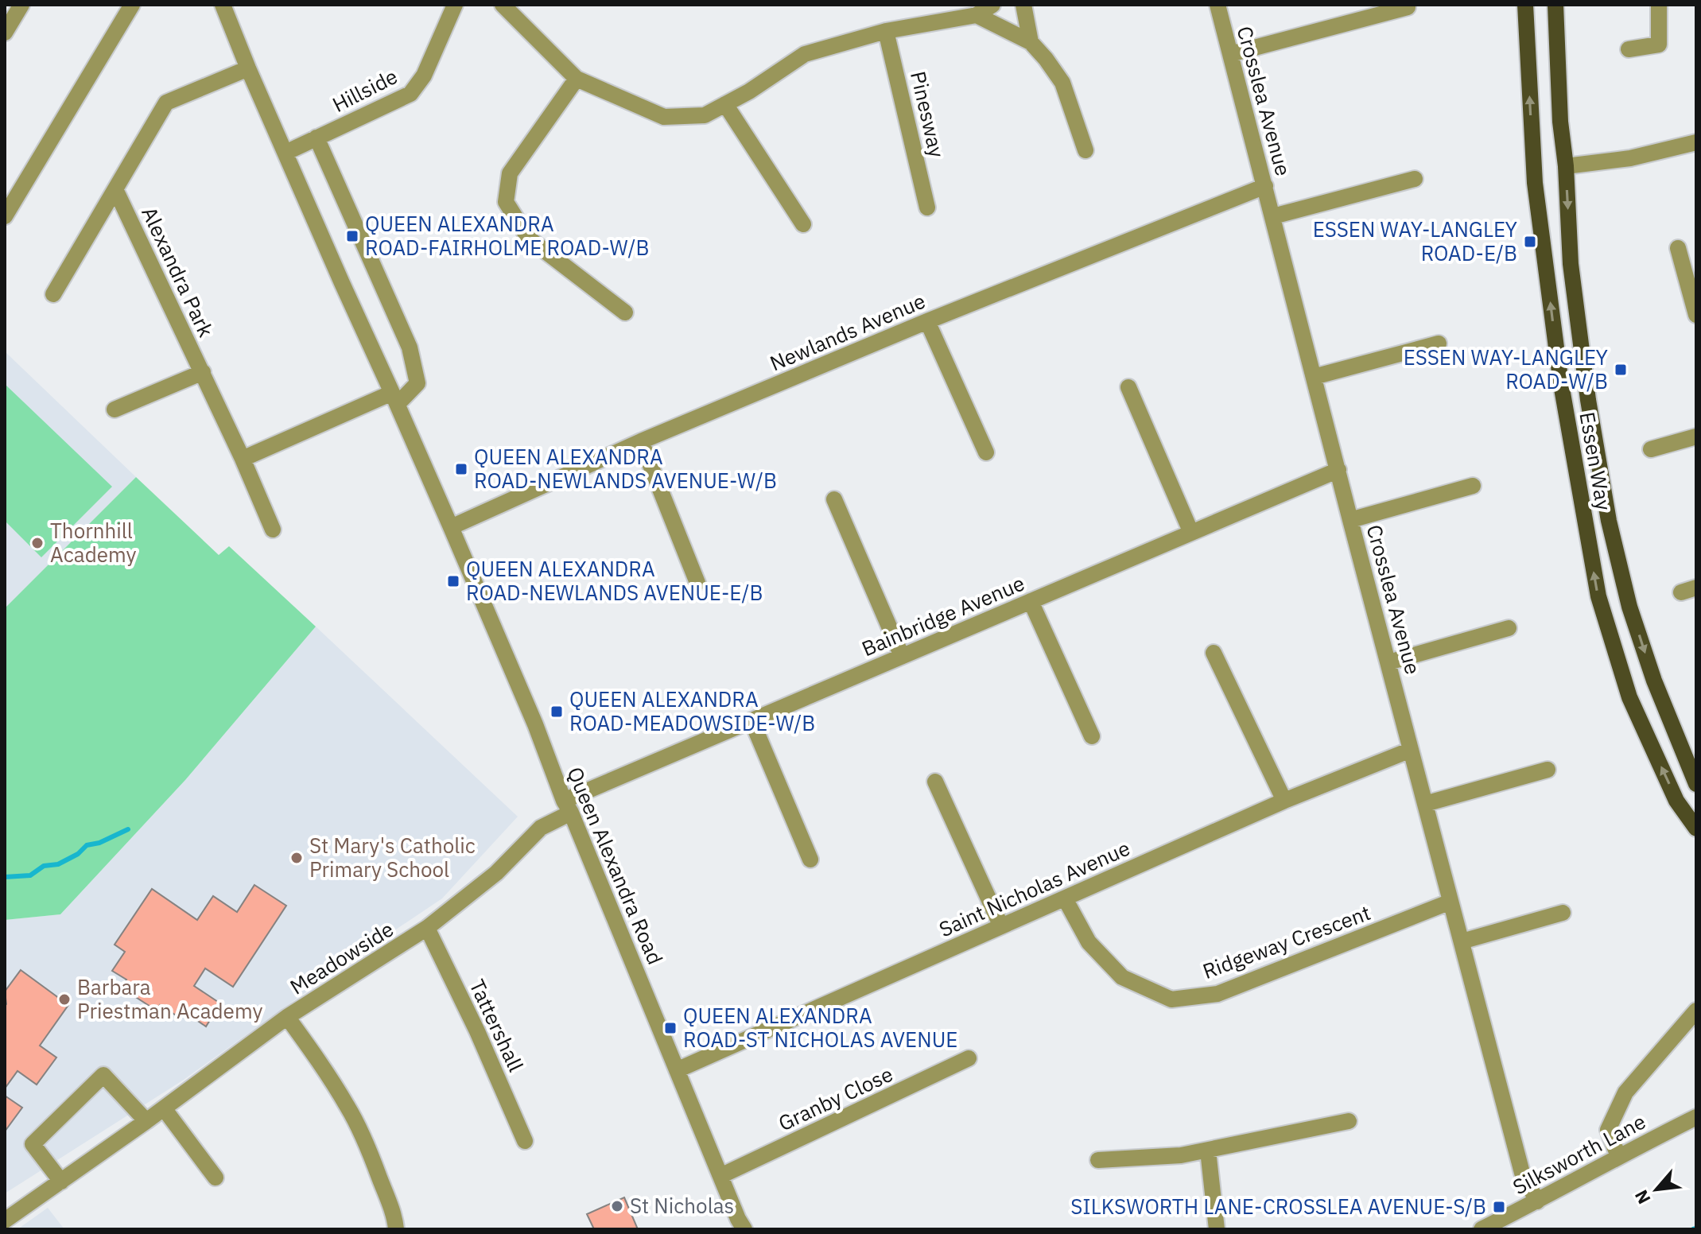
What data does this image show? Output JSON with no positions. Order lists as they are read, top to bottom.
{
  "streets": {
    "main road": ["Essen Way"],
    "street": [
      "Hillside",
      "Crosslea Avenue",
      "Pinesway",
      "Alexandra Park",
      "Newlands Avenue",
      "Bainbridge Avenue",
      "Queen Alexandra Road",
      "Saint Nicholas Avenue",
      "Ridgeway Crescent",
      "Meadowside",
      "Tattershall",
      "Granby Close",
      "Silksworth Lane"
    ]
  },
  "crossings": [
    ["Hillside", "Queen Alexandra Road"],
    ["Crosslea Avenue", "Newlands Avenue"],
    ["Crosslea Avenue", "Bainbridge Avenue"],
    ["Crosslea Avenue", "Saint Nicholas Avenue"],
    ["Crosslea Avenue", "Ridgeway Crescent"],
    ["Crosslea Avenue", "Silksworth Lane"],
    ["Alexandra Park", "Queen Alexandra Road"],
    ["Newlands Avenue", "Queen Alexandra Road"],
    ["Bainbridge Avenue", "Queen Alexandra Road"],
    ["Bainbridge Avenue", "Meadowside"],
    ["Queen Alexandra Road", "Saint Nicholas Avenue"],
    ["Queen Alexandra Road", "Meadowside"],
    ["Queen Alexandra Road", "Granby Close"],
    ["Saint Nicholas Avenue", "Ridgeway Crescent"],
    ["Meadowside", "Tattershall"]
  ],
  "places": {
    "transit": [
      "QUEEN ALEXANDRA ROAD-FAIRHOLME ROAD-W/B",
      "ESSEN WAY-LANGLEY ROAD-E/B",
      "ESSEN WAY-LANGLEY ROAD-W/B",
      "QUEEN ALEXANDRA ROAD-NEWLANDS AVENUE-W/B",
      "QUEEN ALEXANDRA ROAD-NEWLANDS AVENUE-E/B",
      "QUEEN ALEXANDRA ROAD-MEADOWSIDE-W/B",
      "QUEEN ALEXANDRA ROAD-ST NICHOLAS AVENUE",
      "SILKSWORTH LANE-CROSSLEA AVENUE-S/B"
    ],
    "other": [
      "Thornhill Academy",
      "St Mary's Catholic Primary School",
      "Barbara Priestman Academy",
      "St Nicholas"
    ]
  },
  "north": "bottom left"
}
